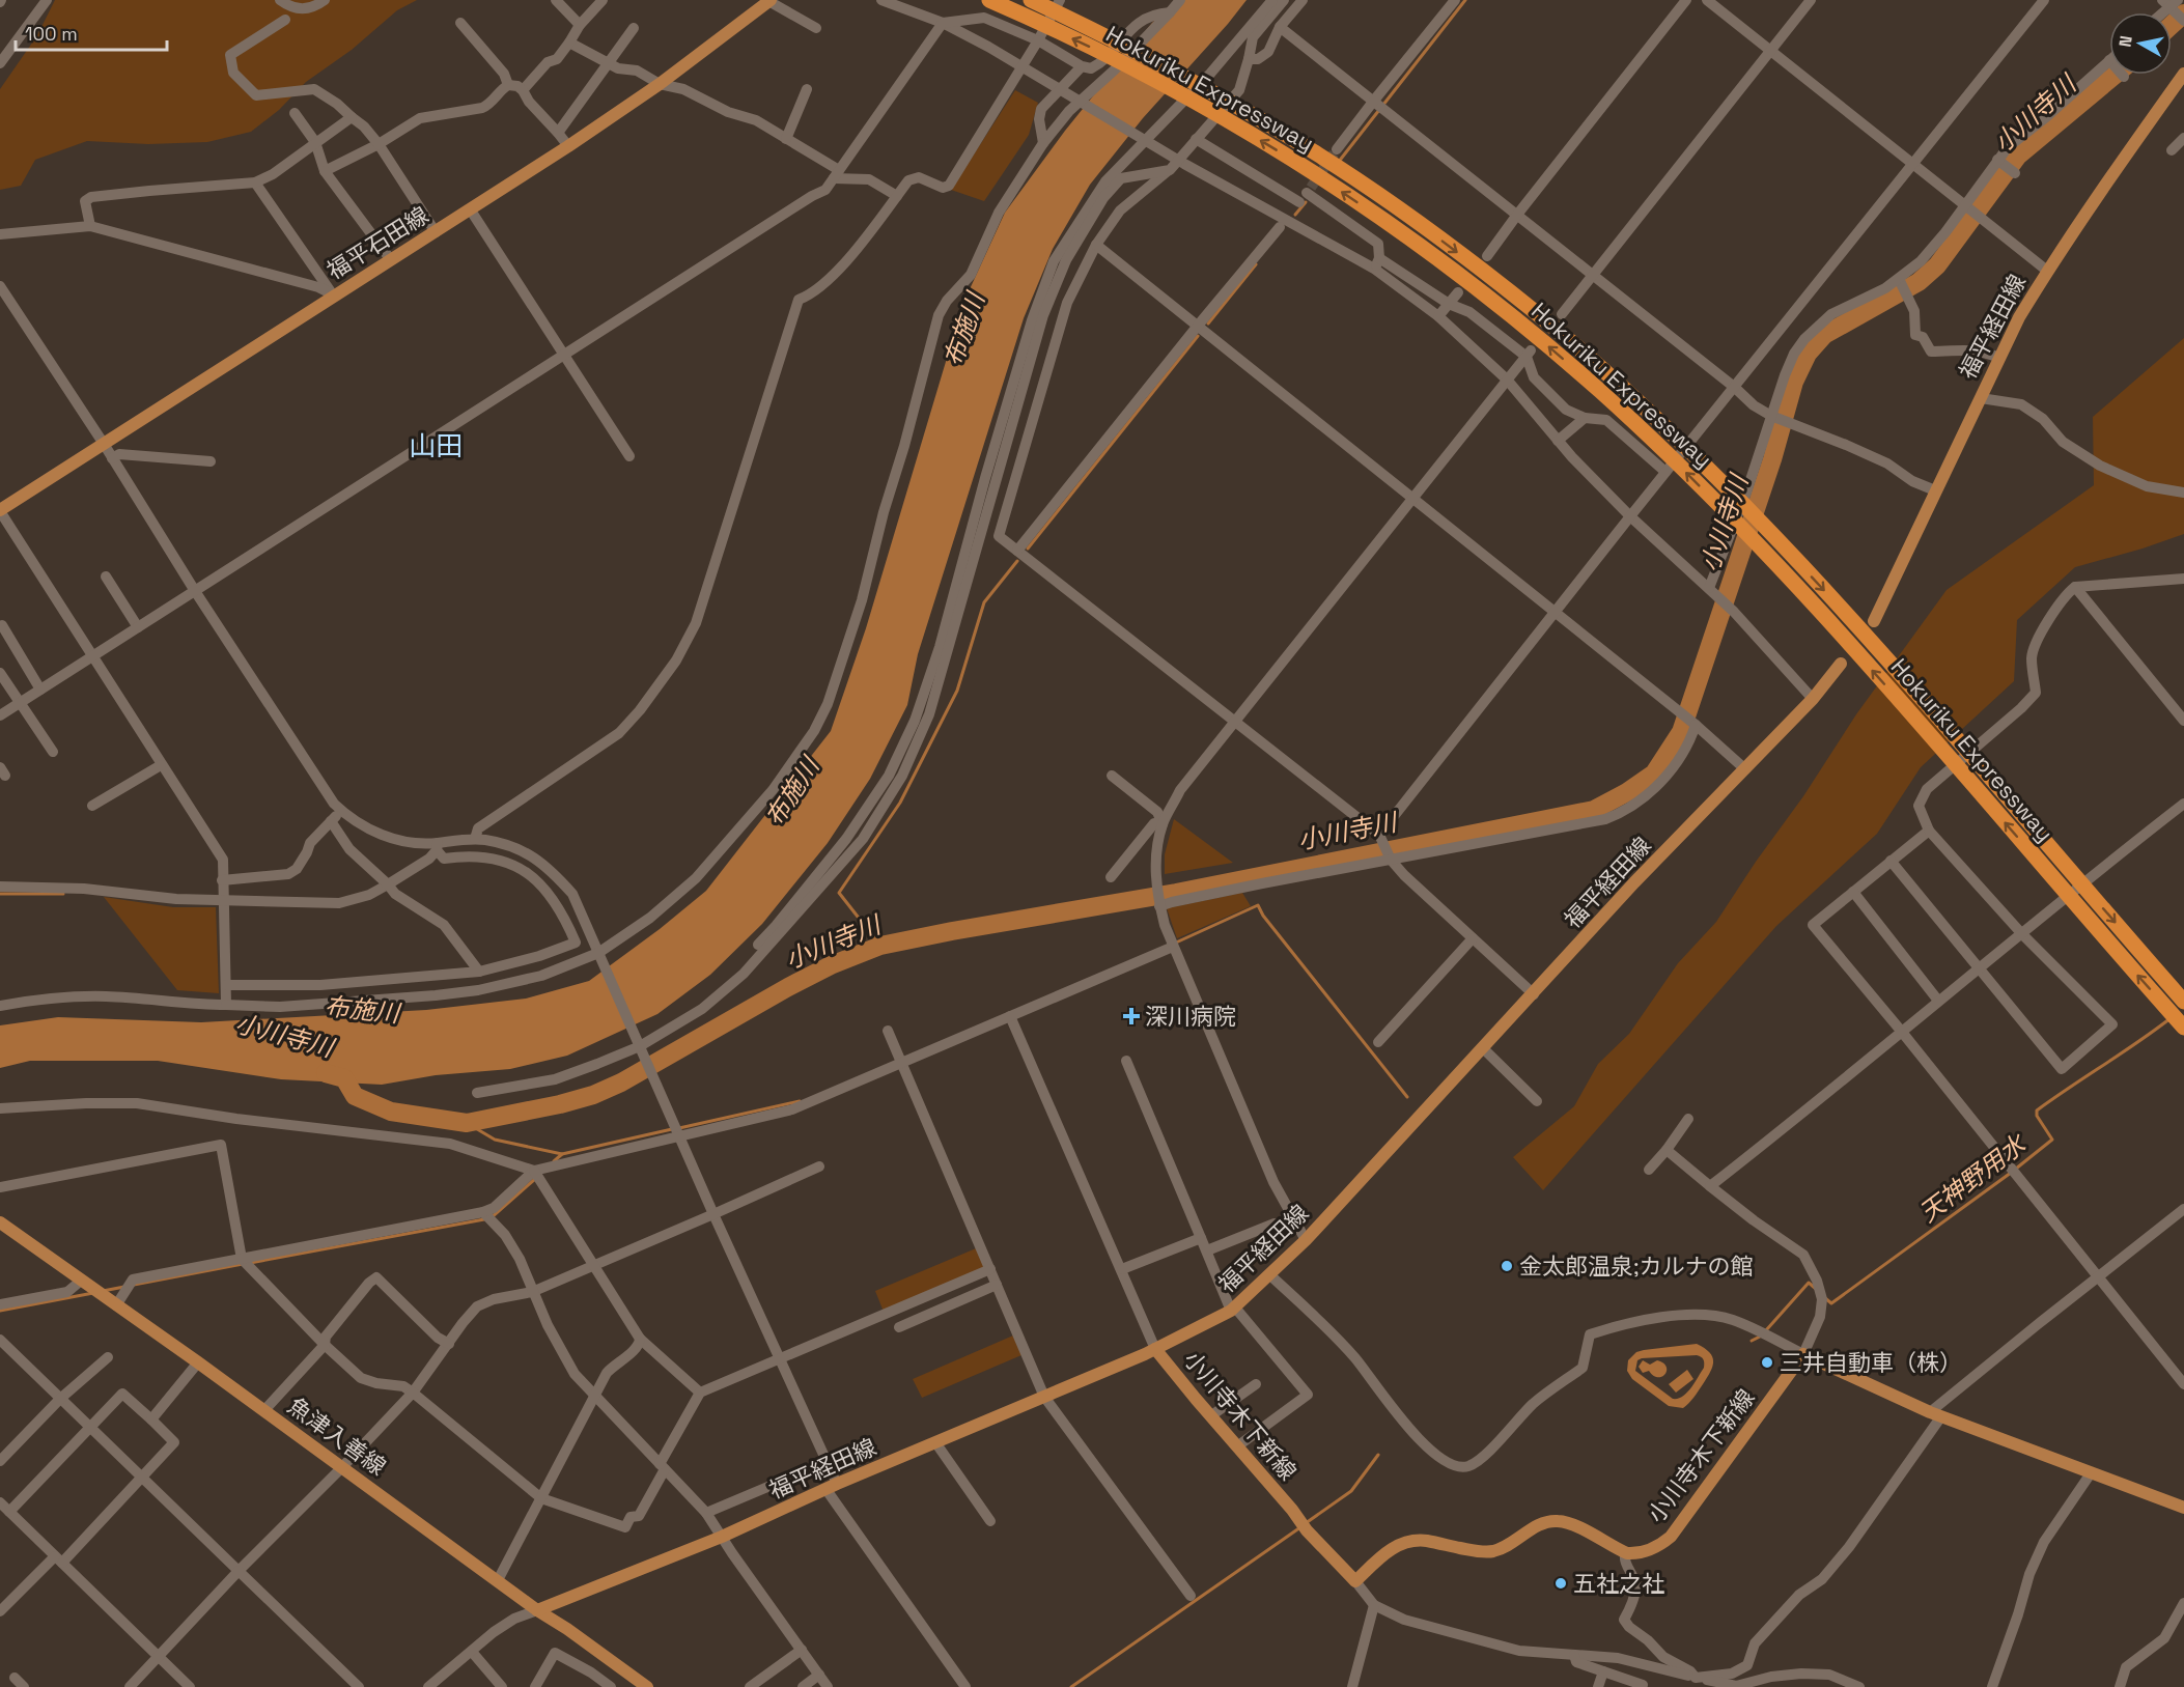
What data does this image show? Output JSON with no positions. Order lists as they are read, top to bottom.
{
  "streets": {
    "highway": ["Hokuriku Expressway"],
    "main road": [
      "福平石田線",
      "福平経田線",
      "小川寺木下新線",
      "魚津入善線"
    ]
  },
  "crossings": [
    ["福平経田線", "小川寺木下新線"],
    ["福平経田線", "魚津入善線"]
  ],
  "districts": ["山田"],
  "water": ["小川寺川", "布施川", "天神野用水"],
  "places": {
    "health": ["深川病院"],
    "other": ["金太郎温泉;カルナの館", "三井自動車（株）", "五社之社"]
  },
  "scale_bar": "100 m",
  "north": "left"
}
